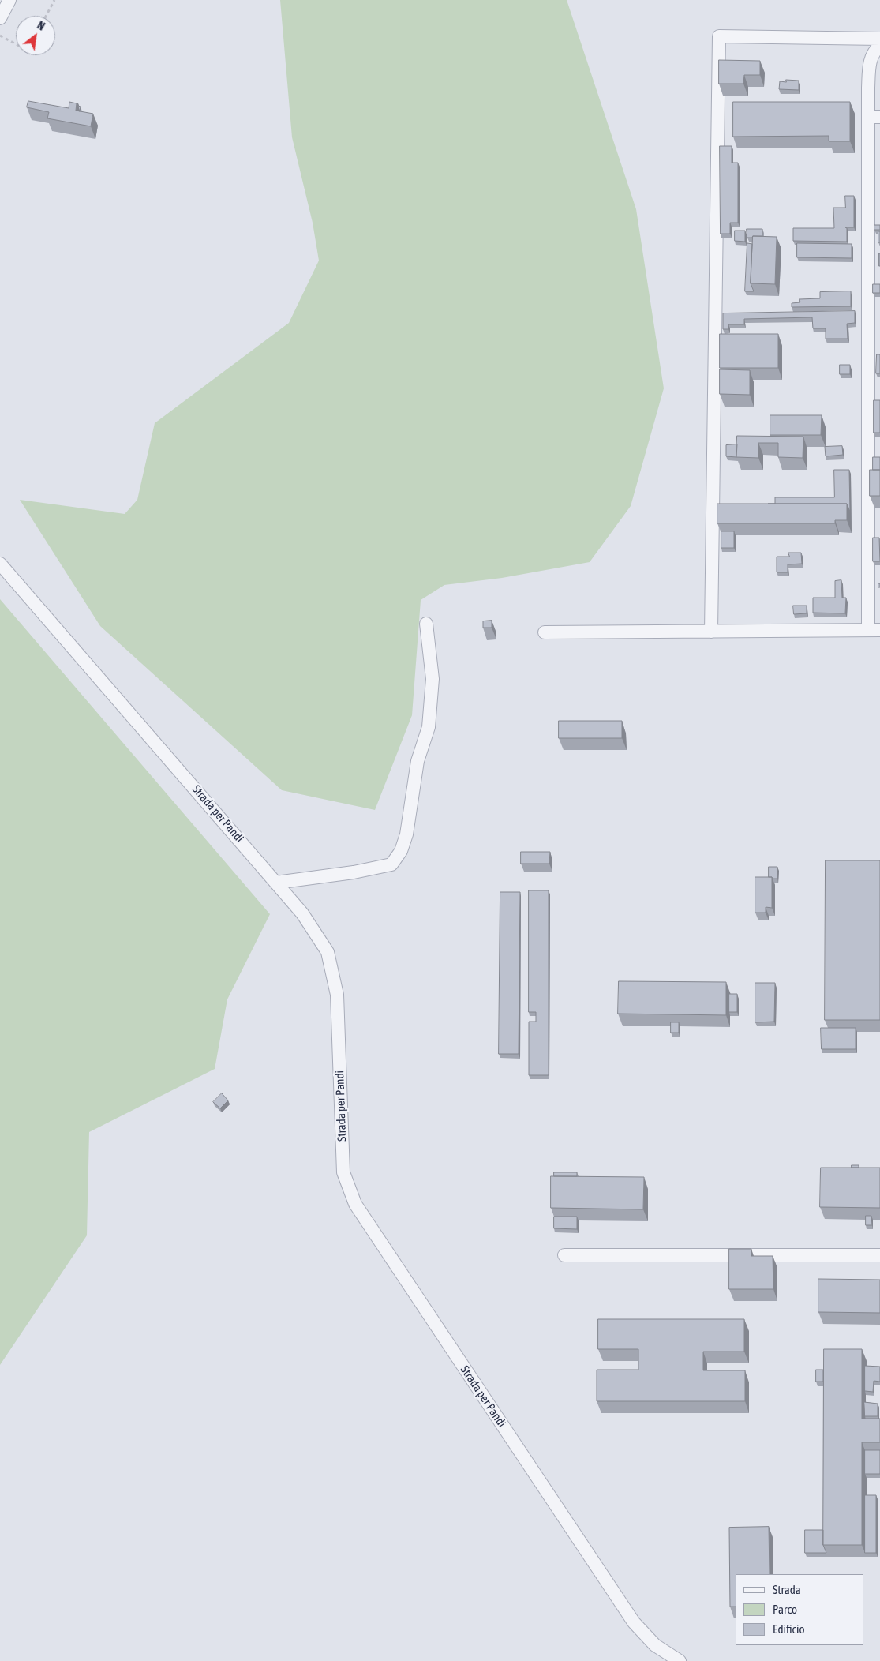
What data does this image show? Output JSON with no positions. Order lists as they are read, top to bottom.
{
  "streets": {
    "street": ["Strada per Pandi"]
  },
  "legend": ["Strada", "Parco", "Edificio"],
  "north": "top right"
}
